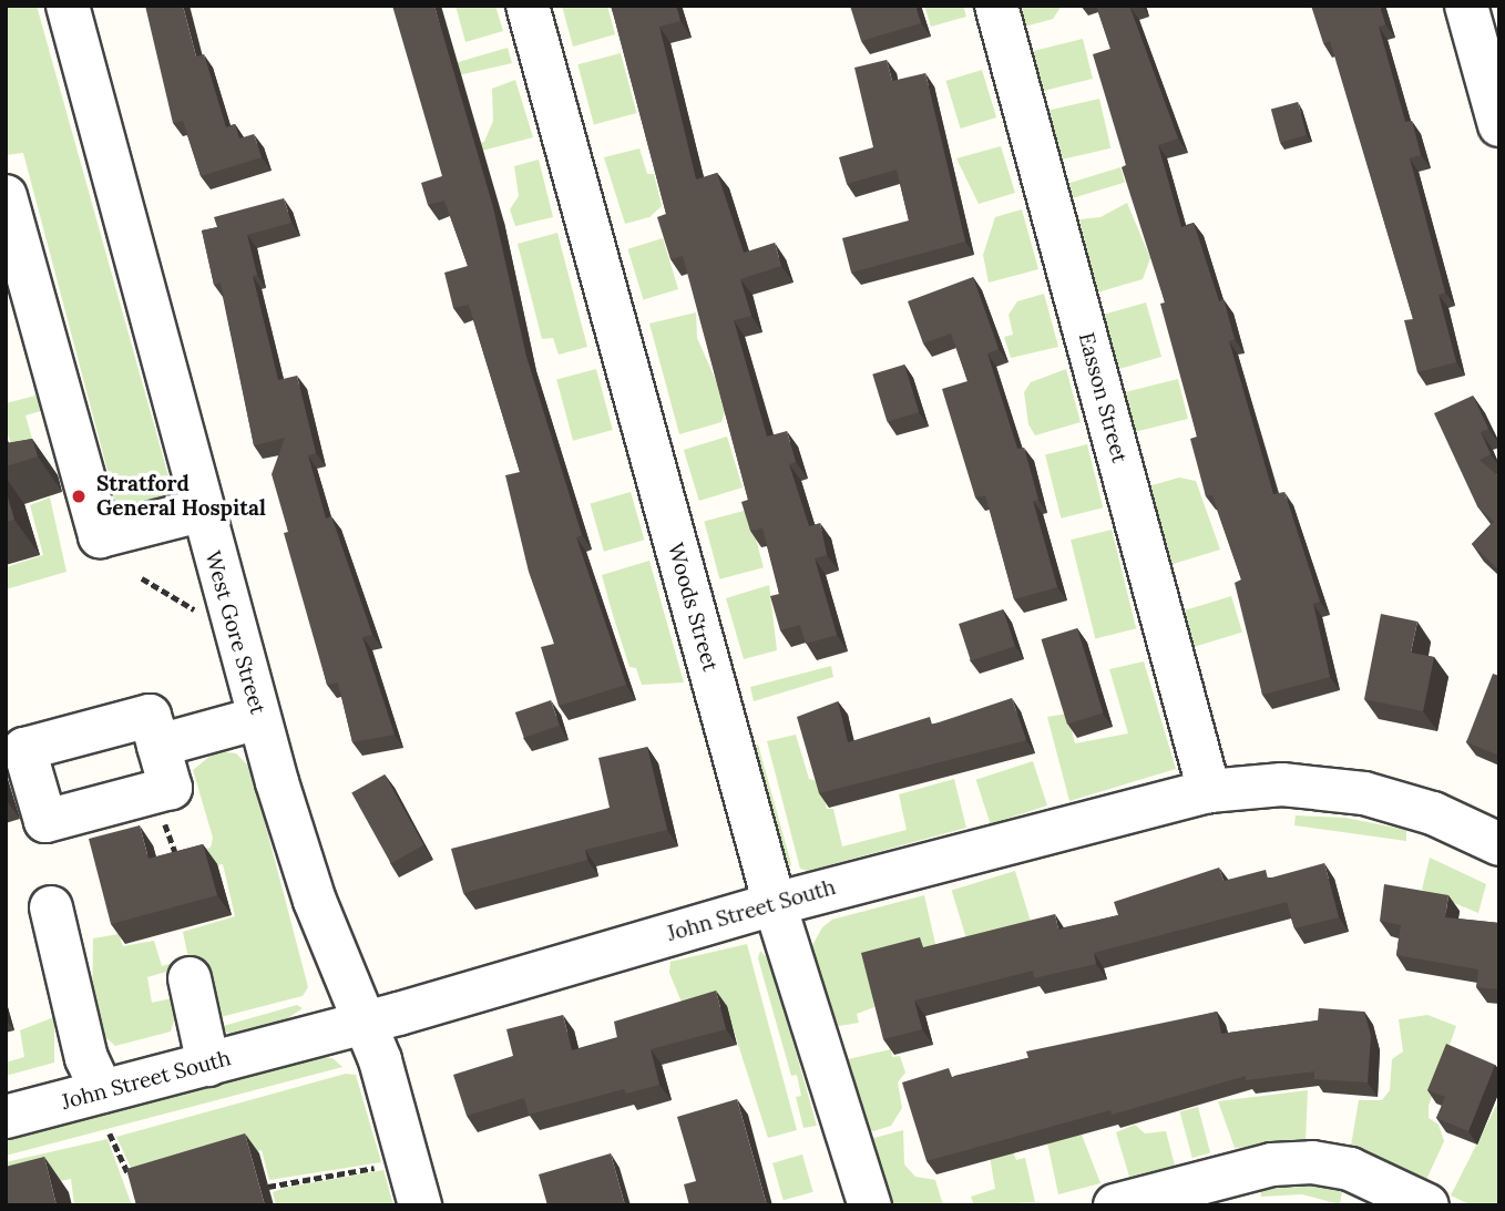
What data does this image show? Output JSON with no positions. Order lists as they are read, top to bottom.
{
  "streets": {
    "street": [
      "Easson Street",
      "Woods Street",
      "West Gore Street",
      "John Street South"
    ]
  },
  "crossings": [
    ["Easson Street", "John Street South"],
    ["Woods Street", "John Street South"],
    ["West Gore Street", "John Street South"]
  ],
  "places": ["Stratford General Hospital"]
}
